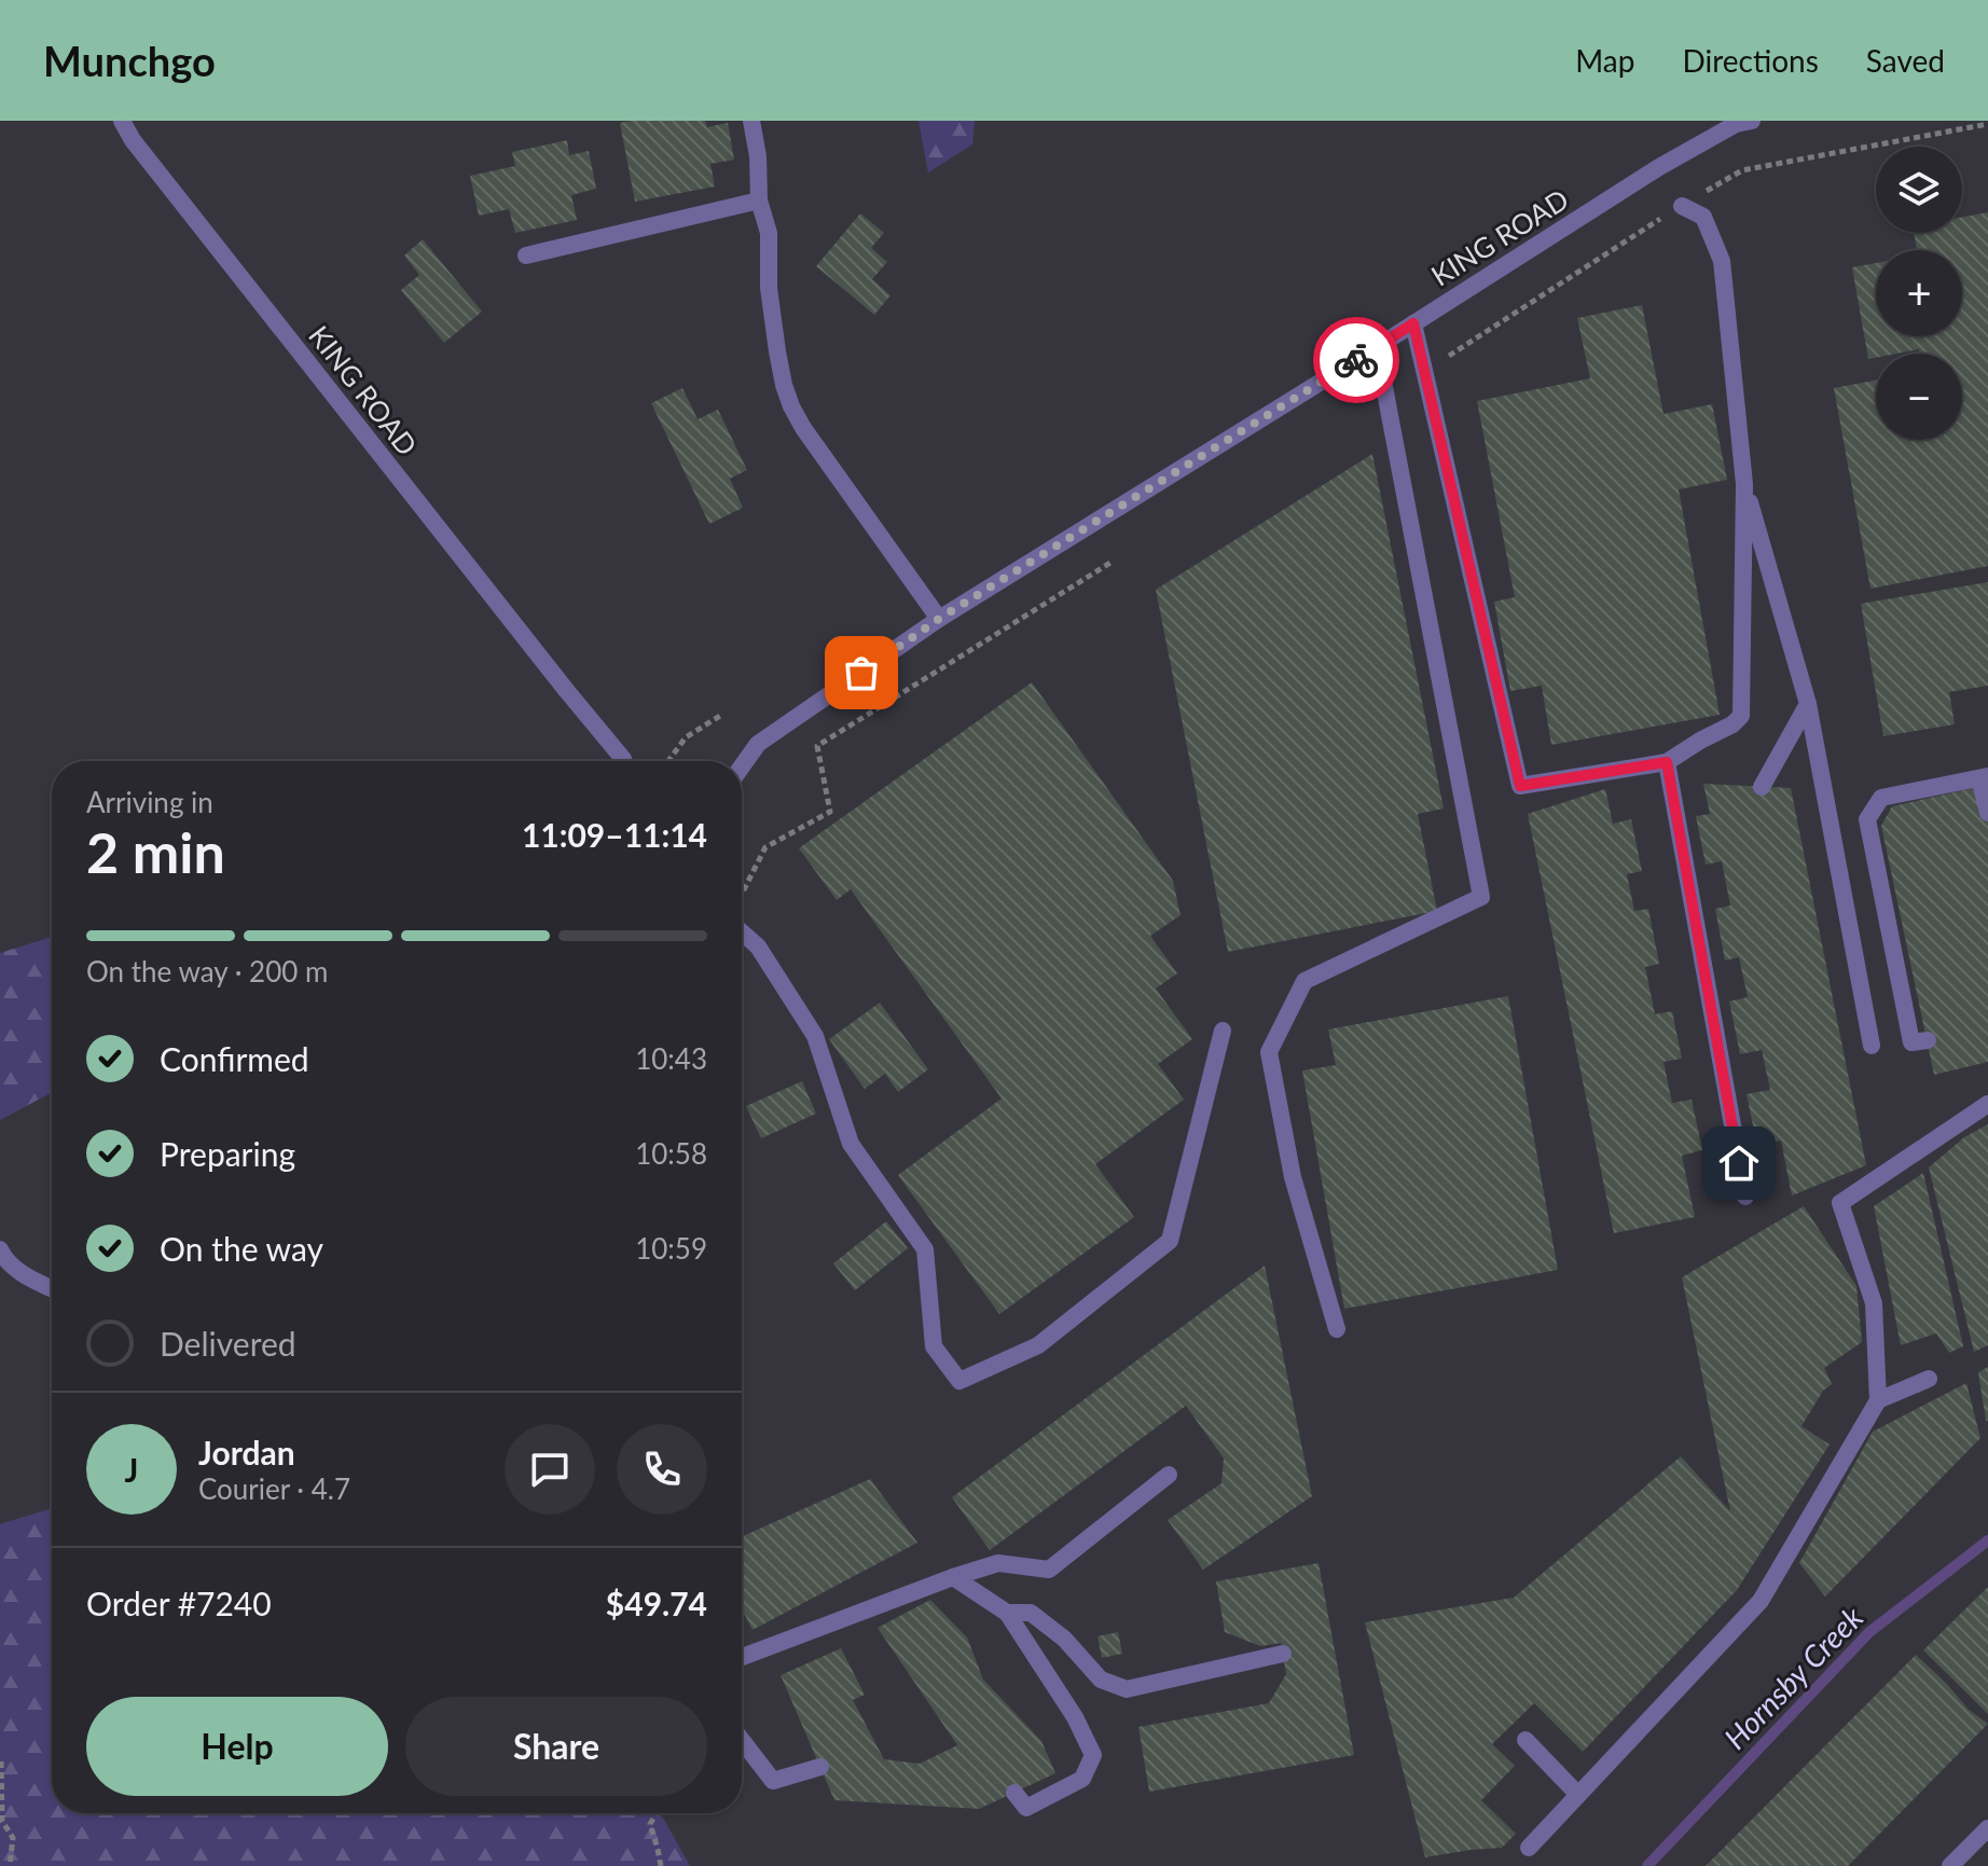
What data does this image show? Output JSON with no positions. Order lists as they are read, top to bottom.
{
  "streets": {
    "street": ["KING ROAD"]
  },
  "water": ["Hornsby Creek"],
  "page": {
    "header": "Munchgo",
    "nav": ["Map", "Directions", "Saved"],
    "map_buttons": ["+", "−"],
    "heading": ["2 min", "Arriving in", "11:09–11:14"],
    "panel": [
      "Jordan",
      "Courier · 4.7",
      "Order #7240",
      "$49.74"
    ],
    "bar": "On the way · 200 m",
    "list": [
      ["Confirmed", "10:43"],
      ["Preparing", "10:58"],
      ["On the way", "10:59"],
      "Delivered"
    ],
    "round": "J",
    "buttons": ["Help", "Share"]
  }
}
